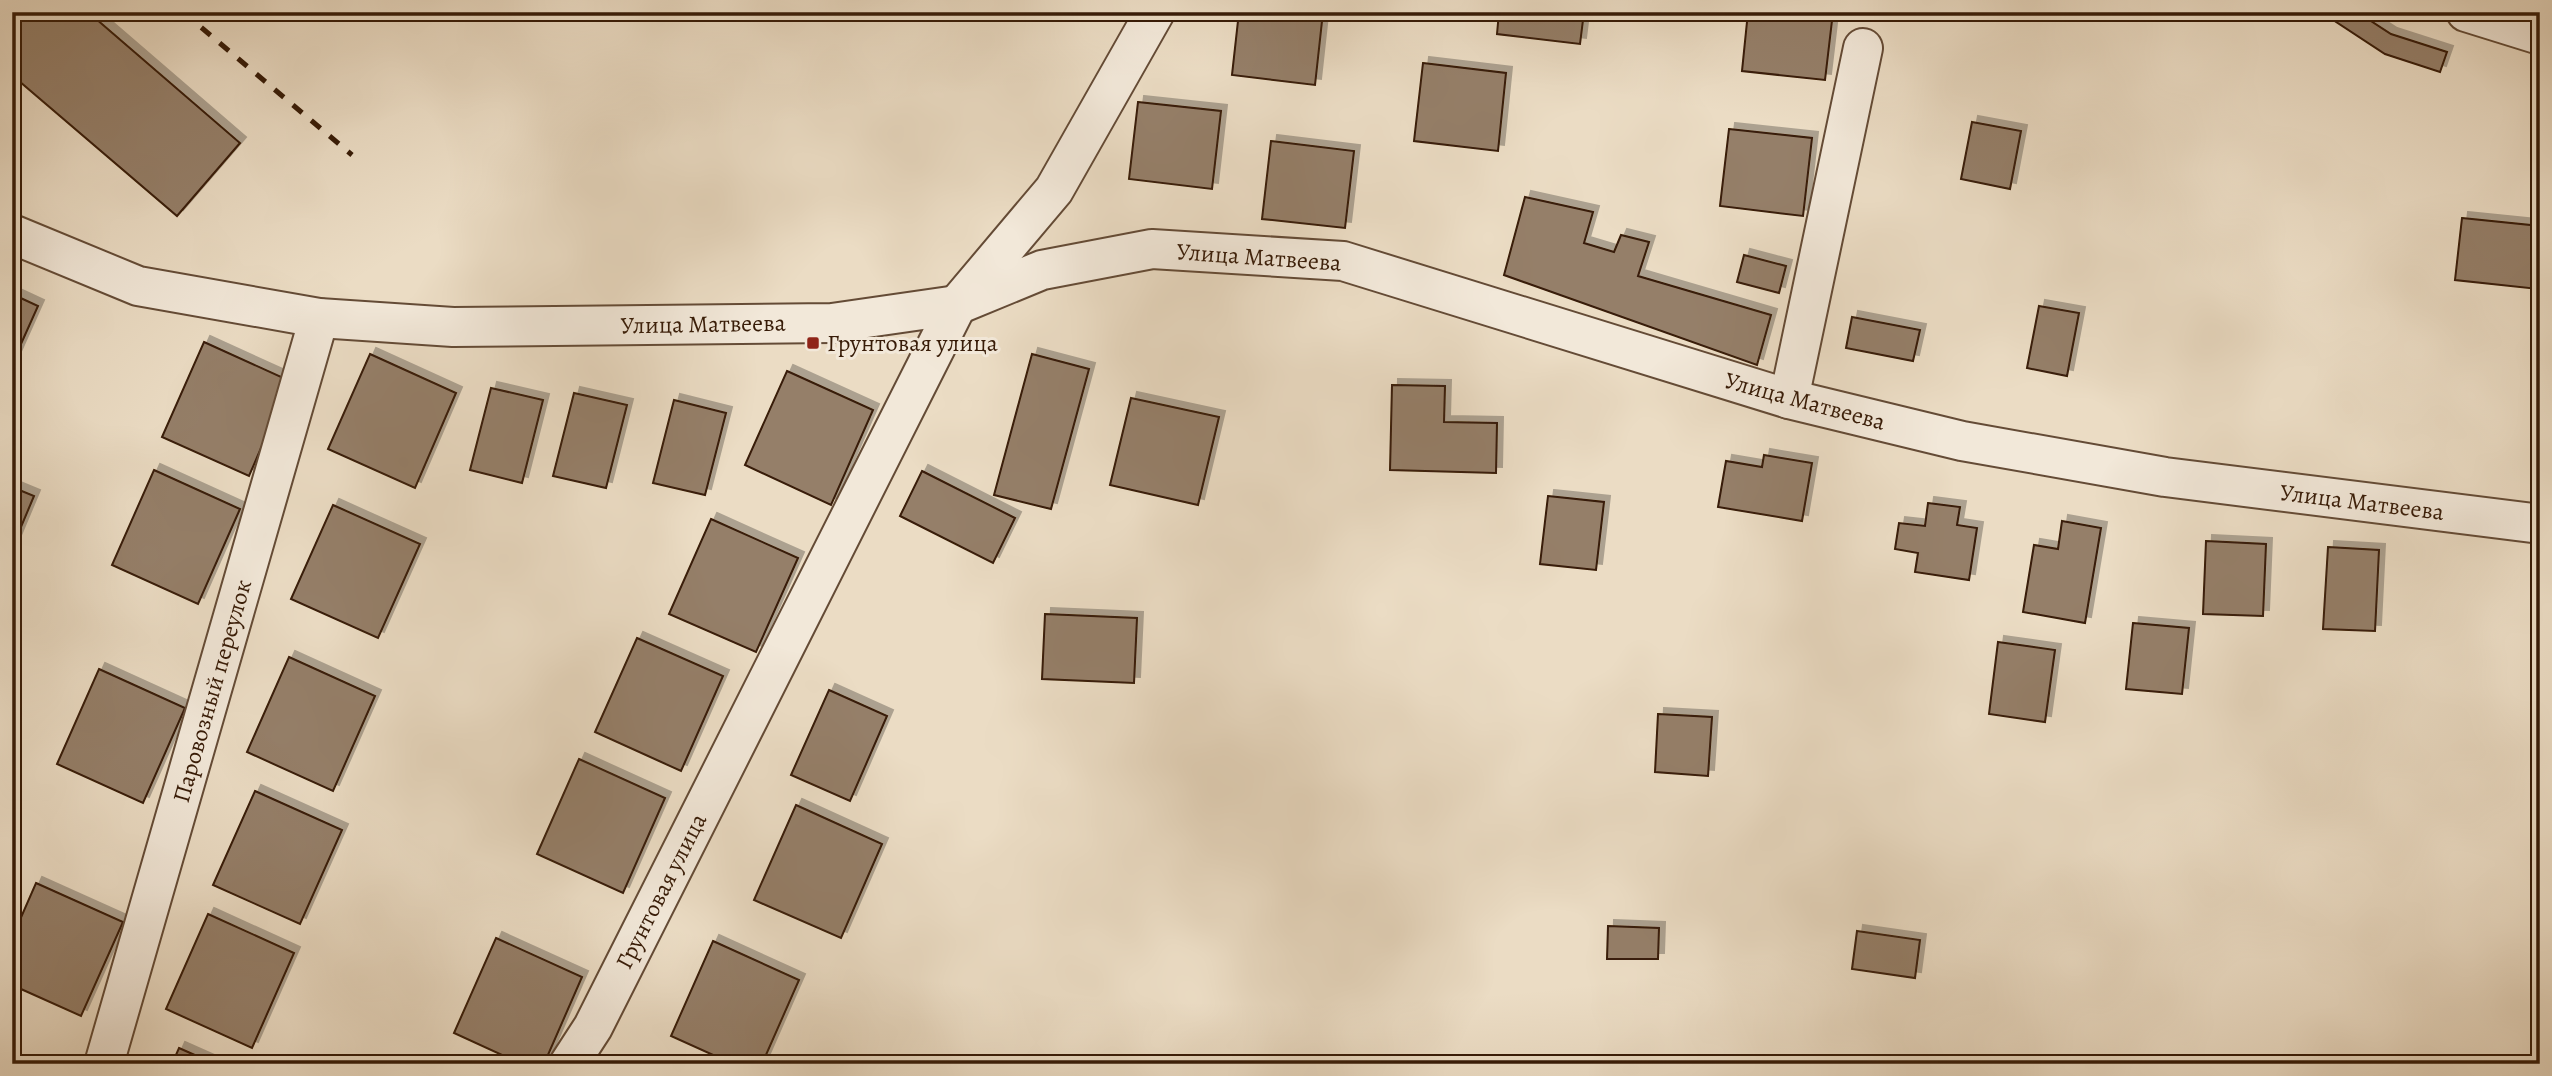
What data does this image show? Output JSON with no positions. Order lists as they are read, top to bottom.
{
  "streets": {
    "street": ["Улица Матвеева", "Паровозный переулок", "Грунтовая улица"]
  },
  "crossings": [
    ["Улица Матвеева", "Паровозный переулок"],
    ["Улица Матвеева", "Грунтовая улица"]
  ],
  "places": {
    "transit": ["Грунтовая улица"]
  }
}
